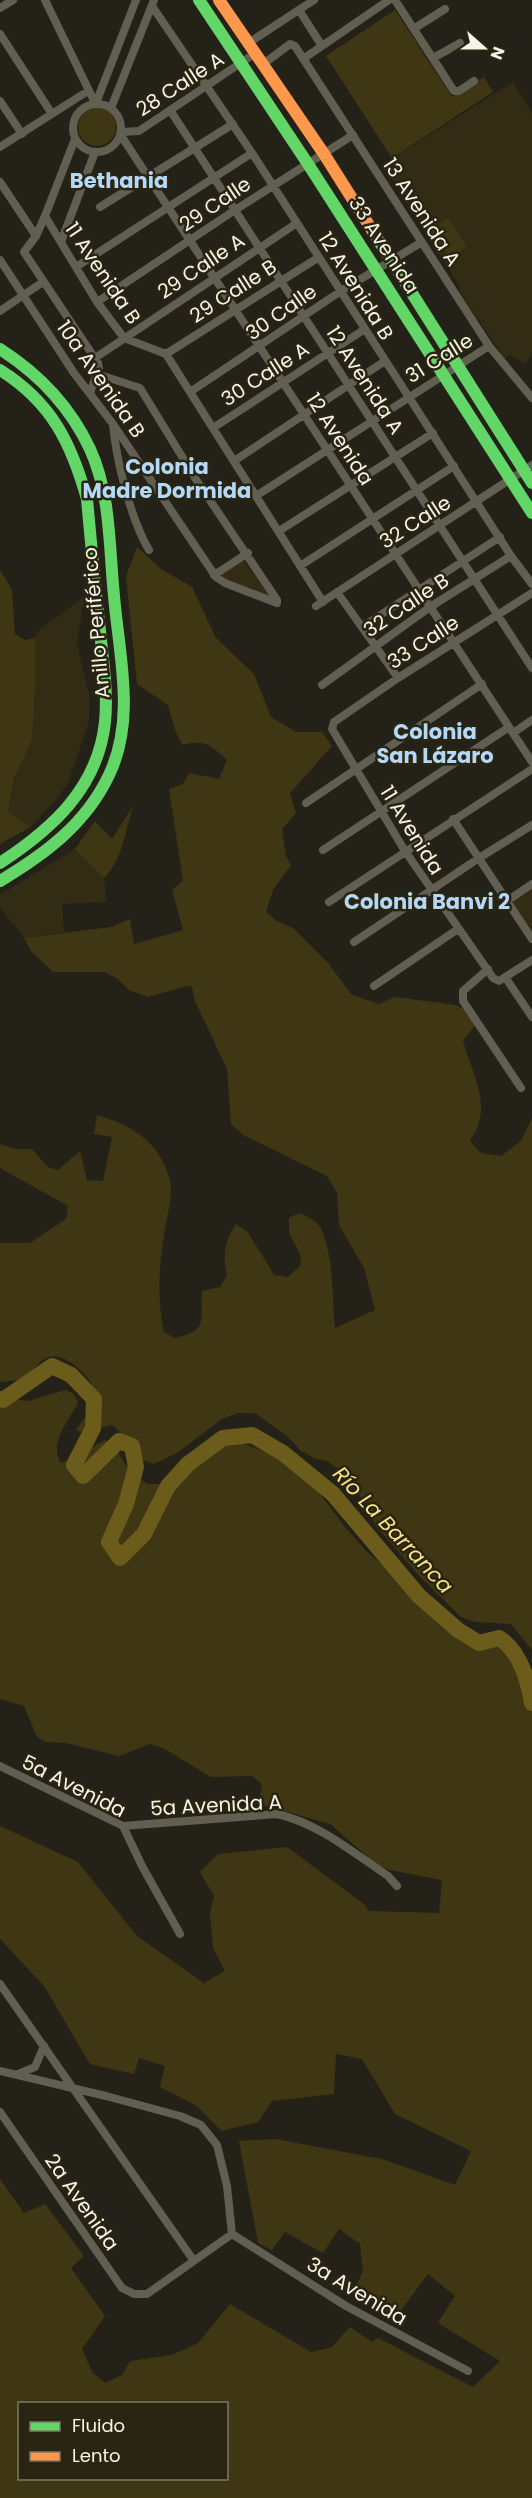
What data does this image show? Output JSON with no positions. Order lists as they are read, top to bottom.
{
  "streets": {
    "main road": ["33 Avenida", "Anillo Periférico"],
    "street": [
      "28 Calle A",
      "29 Calle",
      "13 Avenida A",
      "29 Calle A",
      "11 Avenida B",
      "12 Avenida B",
      "29 Calle B",
      "30 Calle",
      "31 Calle",
      "30 Calle A",
      "10a Avenida B",
      "12 Avenida A",
      "12 Avenida",
      "32 Calle",
      "32 Calle B",
      "33 Calle",
      "11 Avenida",
      "5a Avenida",
      "5a Avenida A",
      "2a Avenida",
      "3a Avenida"
    ]
  },
  "crossings": [
    ["28 Calle A", "33 Avenida"],
    ["28 Calle A", "12 Avenida B"],
    ["28 Calle A", "12 Avenida A"],
    ["28 Calle A", "12 Avenida"],
    ["29 Calle", "13 Avenida A"],
    ["29 Calle", "33 Avenida"],
    ["29 Calle", "11 Avenida B"],
    ["29 Calle", "12 Avenida B"],
    ["29 Calle", "12 Avenida A"],
    ["29 Calle", "12 Avenida"],
    ["13 Avenida A", "33 Avenida"],
    ["13 Avenida A", "30 Calle"],
    ["13 Avenida A", "31 Calle"],
    ["33 Avenida", "30 Calle"],
    ["33 Avenida", "31 Calle"],
    ["33 Avenida", "32 Calle"],
    ["29 Calle A", "11 Avenida B"],
    ["29 Calle A", "12 Avenida B"],
    ["29 Calle A", "12 Avenida A"],
    ["29 Calle A", "12 Avenida"],
    ["11 Avenida B", "29 Calle B"],
    ["12 Avenida B", "29 Calle B"],
    ["12 Avenida B", "30 Calle"],
    ["12 Avenida B", "31 Calle"],
    ["12 Avenida B", "30 Calle A"],
    ["12 Avenida B", "32 Calle"],
    ["12 Avenida B", "32 Calle B"],
    ["29 Calle B", "12 Avenida A"],
    ["29 Calle B", "12 Avenida"],
    ["30 Calle", "12 Avenida A"],
    ["30 Calle", "12 Avenida"],
    ["31 Calle", "12 Avenida A"],
    ["31 Calle", "12 Avenida"],
    ["30 Calle A", "12 Avenida A"],
    ["30 Calle A", "12 Avenida"],
    ["12 Avenida A", "32 Calle"],
    ["12 Avenida A", "32 Calle B"],
    ["12 Avenida A", "33 Calle"],
    ["12 Avenida", "32 Calle"],
    ["12 Avenida", "32 Calle B"],
    ["12 Avenida", "33 Calle"],
    ["33 Calle", "11 Avenida"],
    ["5a Avenida", "5a Avenida A"]
  ],
  "districts": [
    "Bethania",
    "Colonia Madre Dormida",
    "Colonia San Lázaro",
    "Colonia Banvi 2"
  ],
  "water": ["Río La Barranca"],
  "legend": ["Fluido", "Lento"],
  "north": "right"
}
